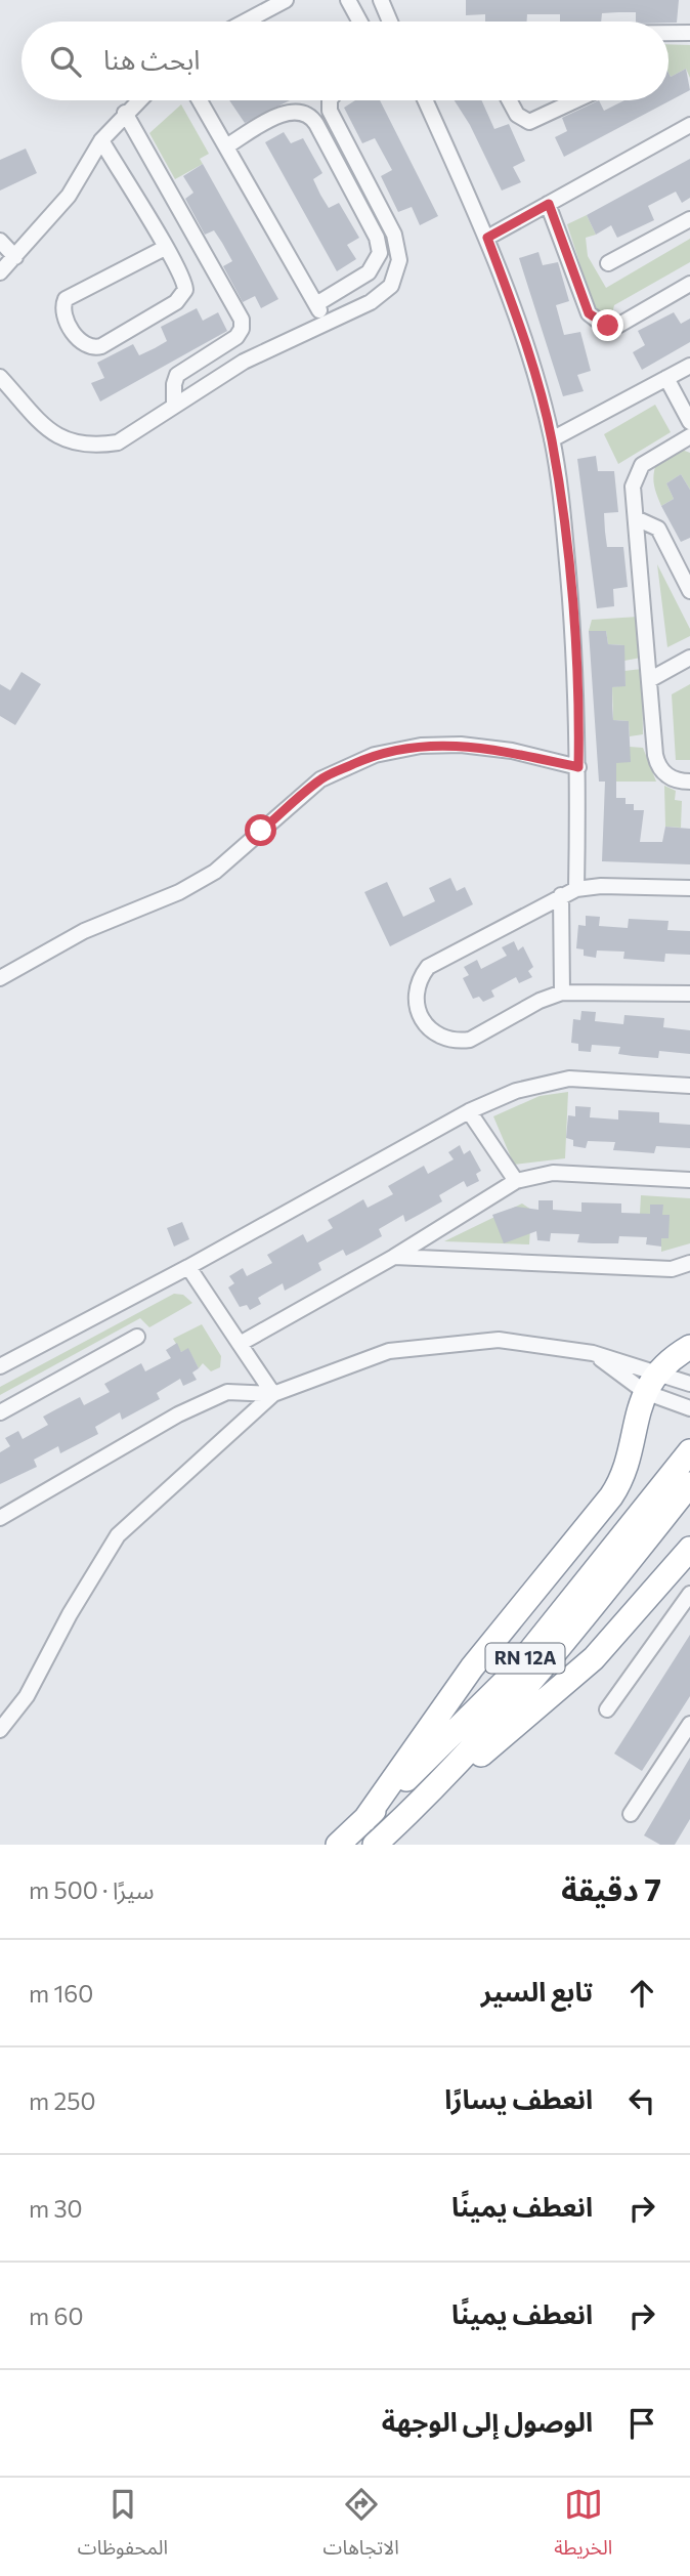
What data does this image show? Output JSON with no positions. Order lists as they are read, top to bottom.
{
  "streets": {
    "highway": ["RN 12A"]
  },
  "page": {
    "search": "ابحث هنا",
    "heading": ["7 دقيقة", "سيرًا · 500 m"],
    "list": [
      ["تابع السير", "160 m"],
      ["انعطف يسارًا", "250 m"],
      ["انعطف يمينًا", "30 m"],
      ["انعطف يمينًا", "60 m"],
      "الوصول إلى الوجهة"
    ],
    "nav": ["الخريطة", "الاتجاهات", "المحفوظات"]
  }
}
